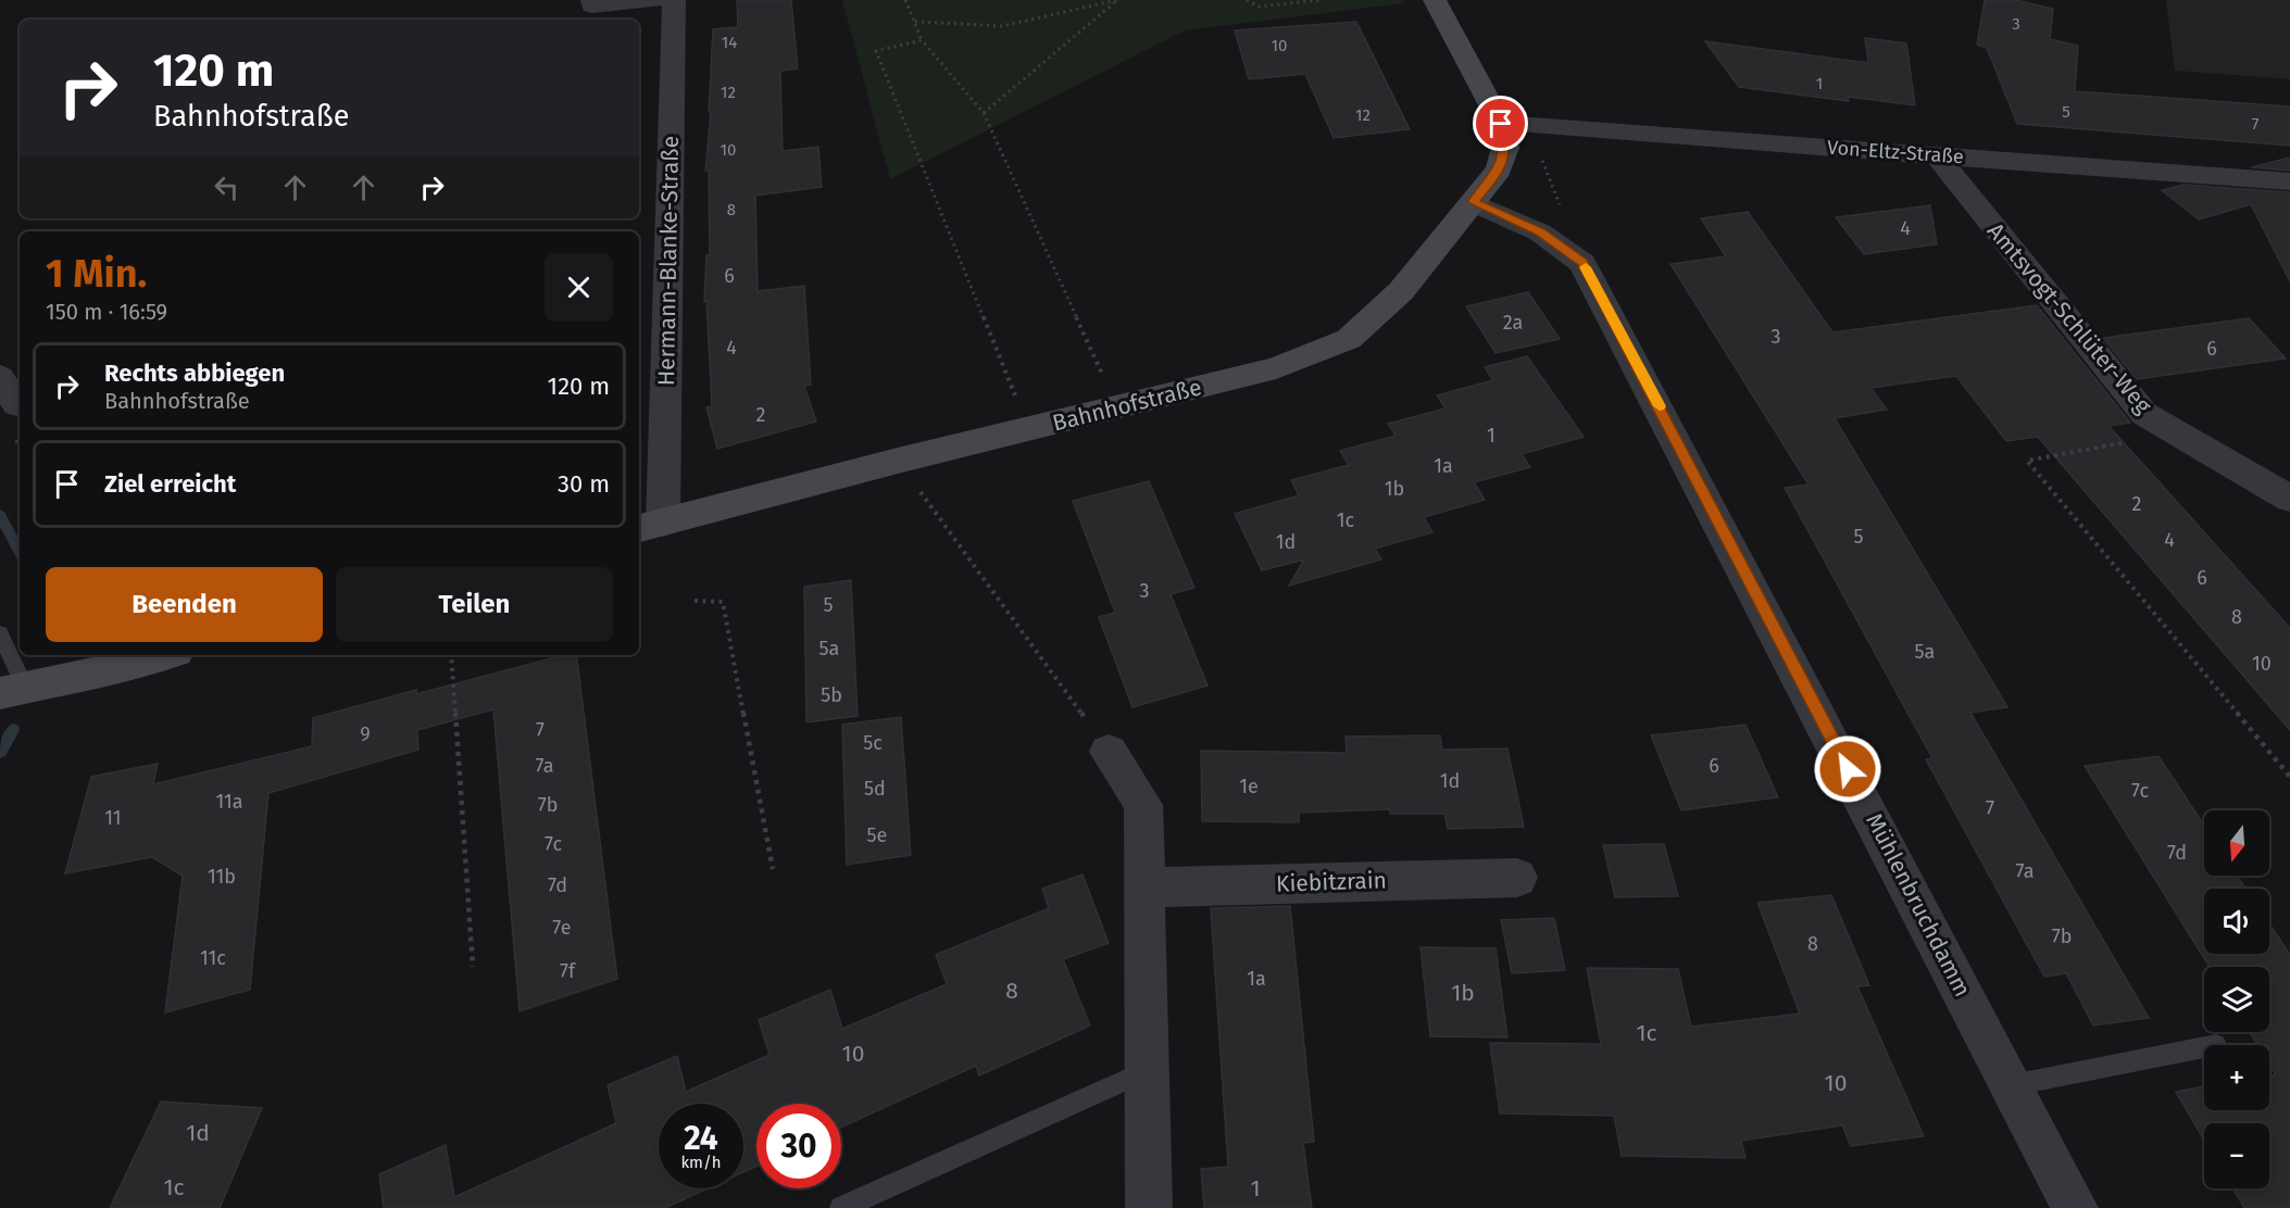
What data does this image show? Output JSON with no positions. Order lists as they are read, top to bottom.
{
  "streets": {
    "main road": ["Bahnhofstraße"],
    "street": [
      "Von-Eltz-Straße",
      "Hermann-Blanke-Straße",
      "Amtsvogt-Schlüter-Weg",
      "Kiebitzrain",
      "Mühlenbruchdamm"
    ]
  },
  "crossings": [
    ["Von-Eltz-Straße", "Amtsvogt-Schlüter-Weg"],
    ["Von-Eltz-Straße", "Bahnhofstraße"],
    ["Hermann-Blanke-Straße", "Bahnhofstraße"],
    ["Bahnhofstraße", "Mühlenbruchdamm"]
  ],
  "house_numbers": [
    "3",
    "14",
    "10",
    "1",
    "12",
    "5",
    "12",
    "7",
    "10",
    "8",
    "4",
    "6",
    "2a",
    "3",
    "4",
    "6",
    "2",
    "1",
    "1a",
    "1b",
    "2",
    "1c",
    "5",
    "4",
    "1d",
    "6",
    "3",
    "5",
    "8",
    "5a",
    "5a",
    "10",
    "5b",
    "7",
    "9",
    "5c",
    "7a",
    "6",
    "1d",
    "1e",
    "5d",
    "7c",
    "11a",
    "7b",
    "7",
    "11",
    "5e",
    "7c",
    "7d",
    "7a",
    "11b",
    "7d",
    "7e",
    "7b",
    "8",
    "11c",
    "7f",
    "1a",
    "8",
    "1b",
    "1c",
    "10",
    "10",
    "1d",
    "1c",
    "1"
  ],
  "north": "bottom",
  "page": {
    "turn": ["120 m", "Bahnhofstraße"],
    "heading": ["1 Min.", "150 m · 16:59"],
    "list": [
      {
        "name": "Rechts abbiegen",
        "note": "Bahnhofstraße",
        "value": "120 m"
      },
      {
        "name": "Ziel erreicht",
        "value": "30 m"
      }
    ],
    "buttons": ["Beenden", "Teilen"],
    "map_buttons": ["+", "−"],
    "speed": "24 km/h",
    "limit": "30"
  }
}
